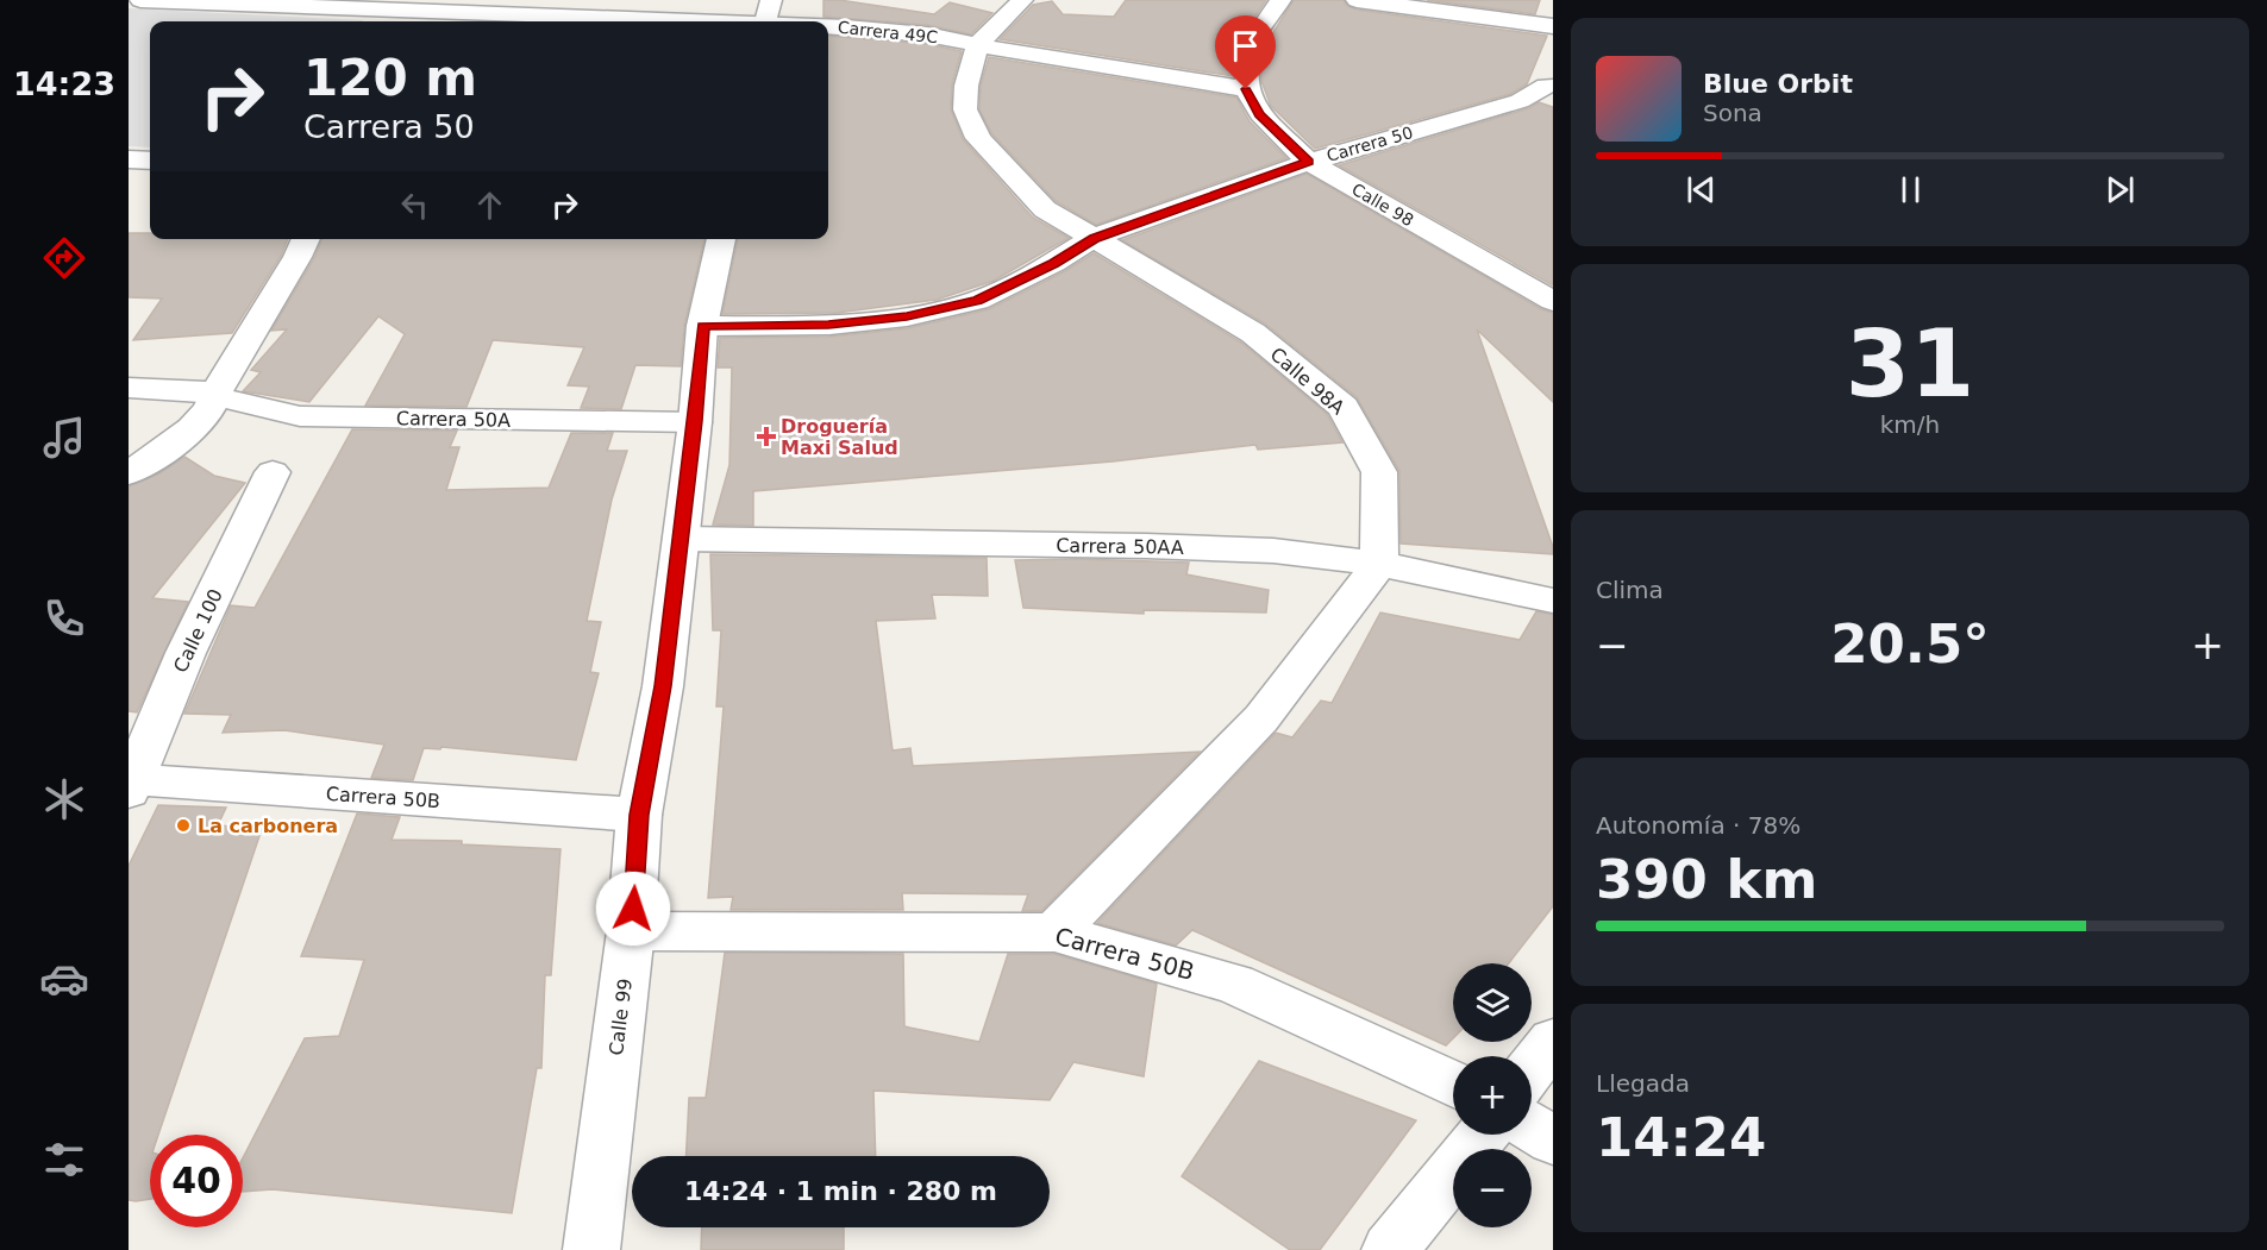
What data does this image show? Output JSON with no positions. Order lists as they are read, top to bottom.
{
  "streets": {
    "street": [
      "Carrera 49C",
      "Carrera 50",
      "Calle 98",
      "Calle 98A",
      "Carrera 50A",
      "Carrera 50AA",
      "Calle 100",
      "Carrera 50B",
      "Calle 99"
    ]
  },
  "crossings": [
    ["Carrera 49C", "Calle 98"],
    ["Carrera 49C", "Calle 98A"],
    ["Carrera 50", "Calle 98"],
    ["Carrera 50", "Calle 98A"],
    ["Carrera 50", "Calle 99"],
    ["Calle 98A", "Carrera 50AA"],
    ["Carrera 50A", "Calle 99"],
    ["Carrera 50AA", "Calle 99"],
    ["Calle 100", "Carrera 50B"],
    ["Carrera 50B", "Calle 99"]
  ],
  "places": {
    "health": ["Droguería Maxi Salud"],
    "other": ["La carbonera"]
  },
  "page": {
    "tabs": "14:23",
    "turn": ["120 m", "Carrera 50"],
    "song": ["Blue Orbit", "Sona"],
    "tile": [
      ["31", "km/h"],
      "Clima",
      ["Autonomía · 78%", "390 km"],
      ["Llegada", "14:24"]
    ],
    "heat": ["−", "20.5°", "+"],
    "map_buttons": ["+", "−"],
    "limit": "40",
    "trip": "14:24 · 1 min · 280 m"
  }
}
